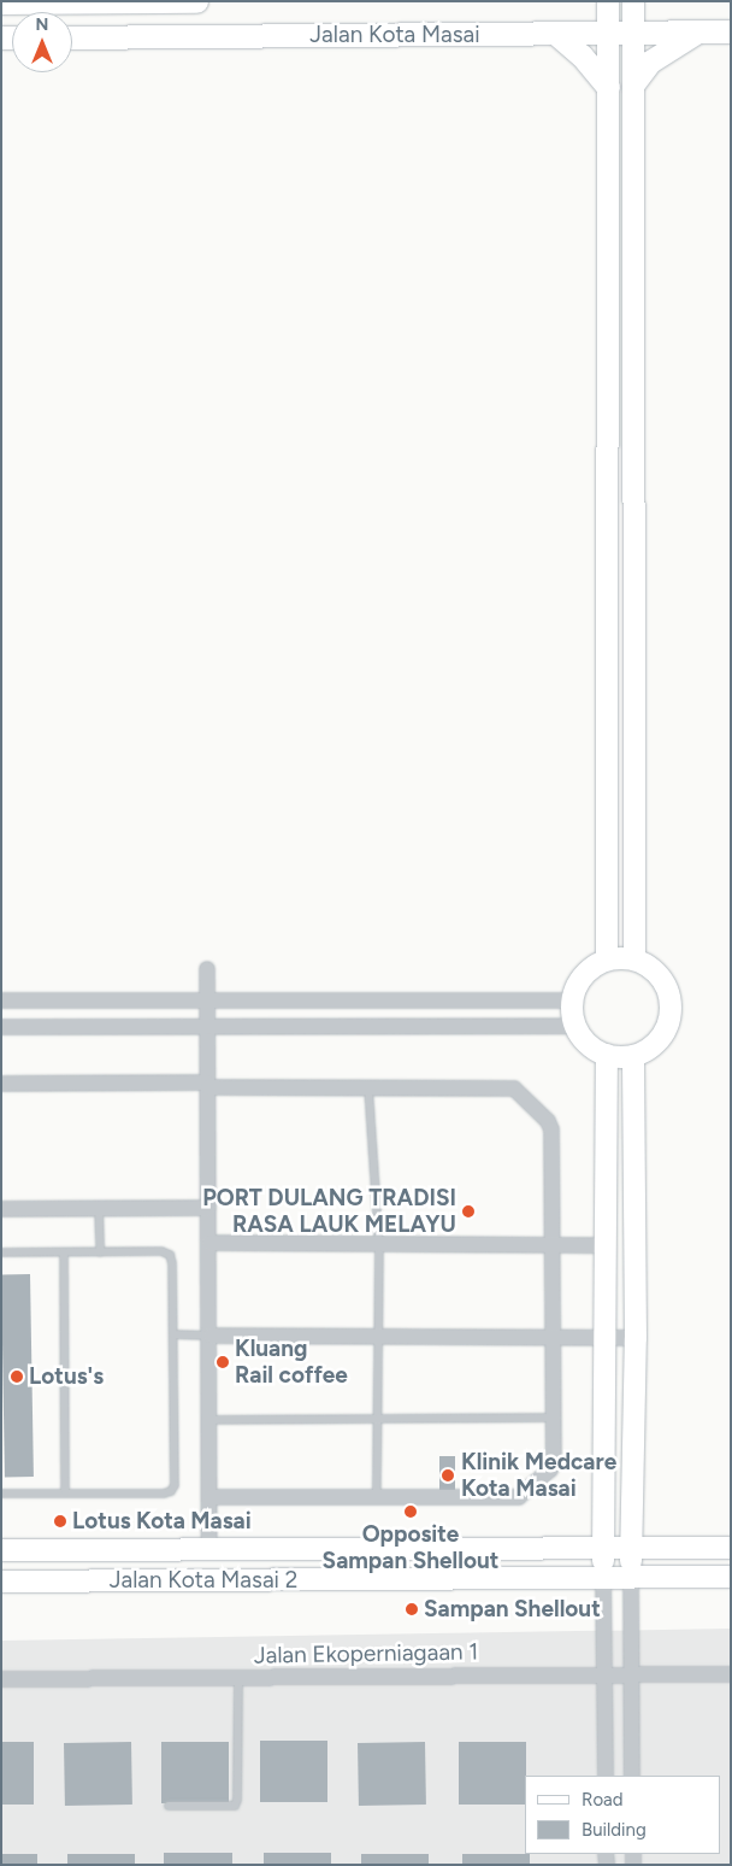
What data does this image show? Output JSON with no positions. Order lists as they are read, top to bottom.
{
  "streets": {
    "main road": ["Jalan Kota Masai"],
    "street": ["Jalan Kota Masai 2", "Jalan Ekoperniagaan 1"]
  },
  "places": [
    "PORT DULANG TRADISI RASA LAUK MELAYU",
    "Kluang Rail coffee",
    "Lotus's",
    "Klinik Medcare Kota Masai",
    "Opposite Sampan Shellout",
    "Lotus Kota Masai",
    "Sampan Shellout"
  ],
  "legend": ["Road", "Building"],
  "north": "top"
}
